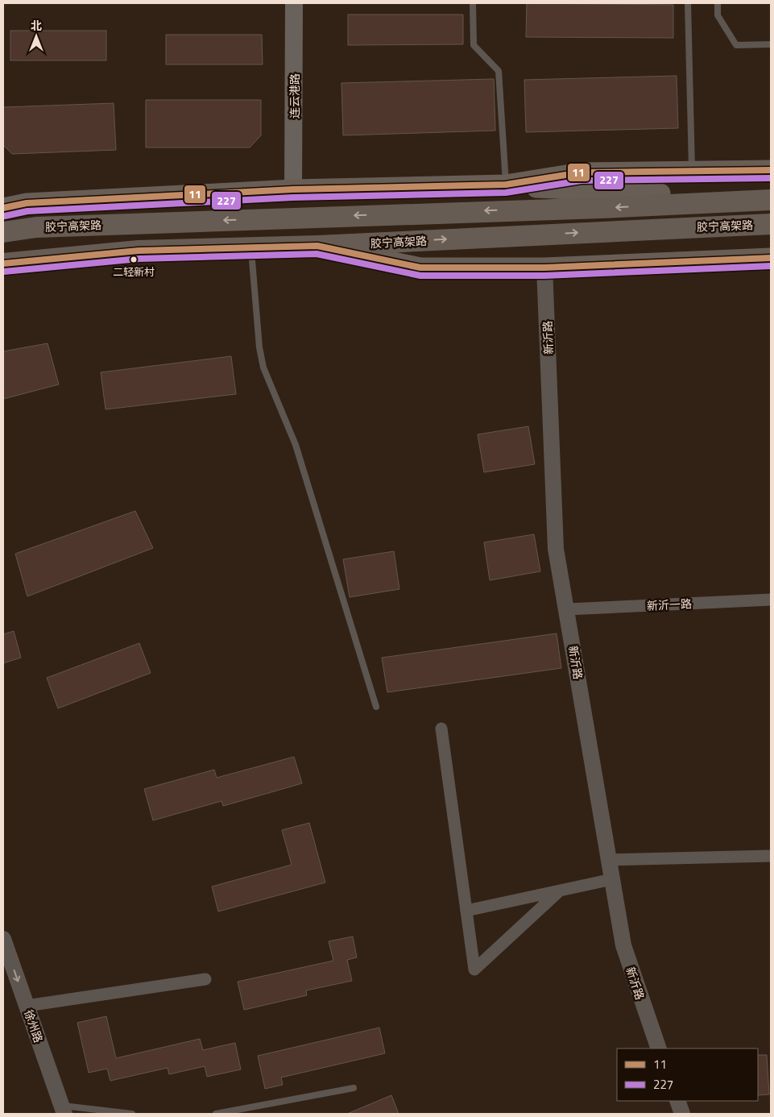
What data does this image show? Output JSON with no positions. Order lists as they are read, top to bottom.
{
  "streets": {
    "highway": ["胶宁高架路"],
    "main road": ["连云港路"],
    "street": ["新沂路", "新沂一路", "徐州路"]
  },
  "crossings": [
    ["新沂路", "新沂一路"]
  ],
  "one_way": ["徐州路"],
  "places": ["二轻新村"],
  "lines": ["transit line 11", "transit line 227"],
  "legend": ["11", "227"],
  "north": "top"
}
